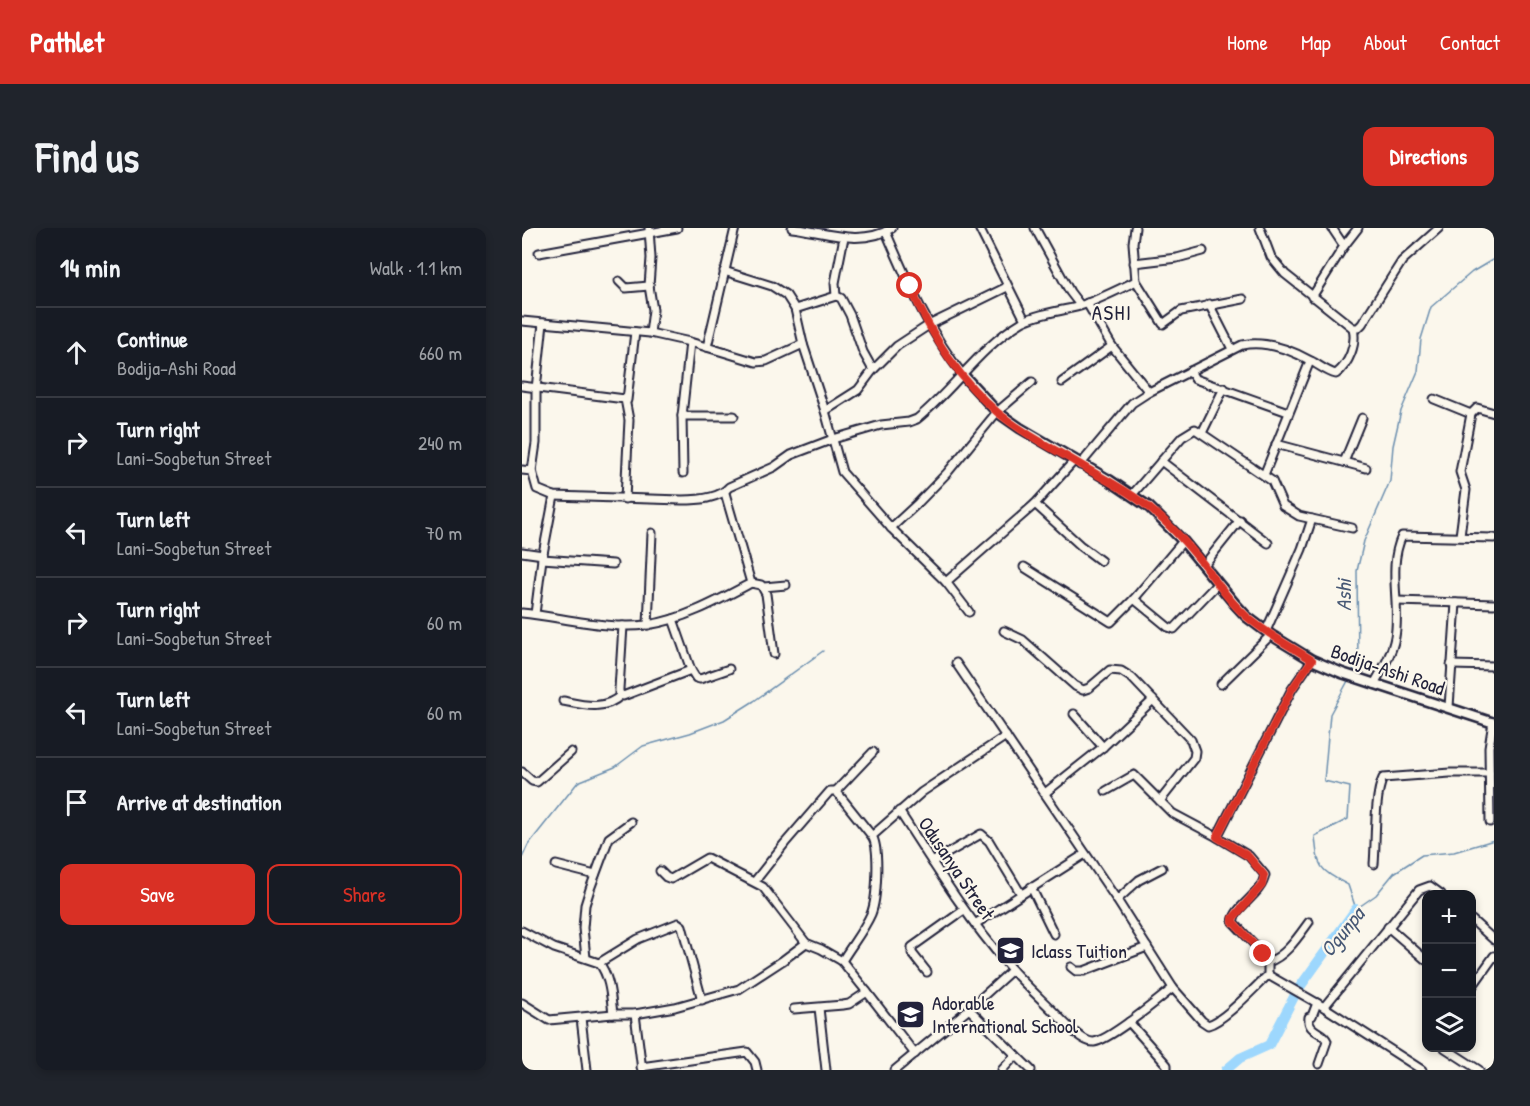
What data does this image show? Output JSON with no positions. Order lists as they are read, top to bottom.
{
  "streets": {
    "street": ["Bodija-Ashi Road", "Odusanya Street"]
  },
  "districts": ["ASHI"],
  "water": ["Ashi", "Ogunpa"],
  "places": {
    "school or university": ["Iclass Tuition", "Adorable International School"]
  },
  "page": {
    "header": "Pathlet",
    "nav": [
      "Home",
      "Map",
      "About",
      "Contact"
    ],
    "buttons": [
      "Directions",
      ["Save", "Share"]
    ],
    "title": "Find us",
    "heading": ["14 min", "Walk · 1.1 km"],
    "list": [
      ["Continue", "Bodija-Ashi Road", "660 m"],
      ["Turn right", "Lani-Sogbetun Street", "240 m"],
      ["Turn left", "Lani-Sogbetun Street", "70 m"],
      ["Turn right", "Lani-Sogbetun Street", "60 m"],
      ["Turn left", "Lani-Sogbetun Street", "60 m"],
      "Arrive at destination"
    ],
    "map_buttons": ["+", "−"]
  }
}
